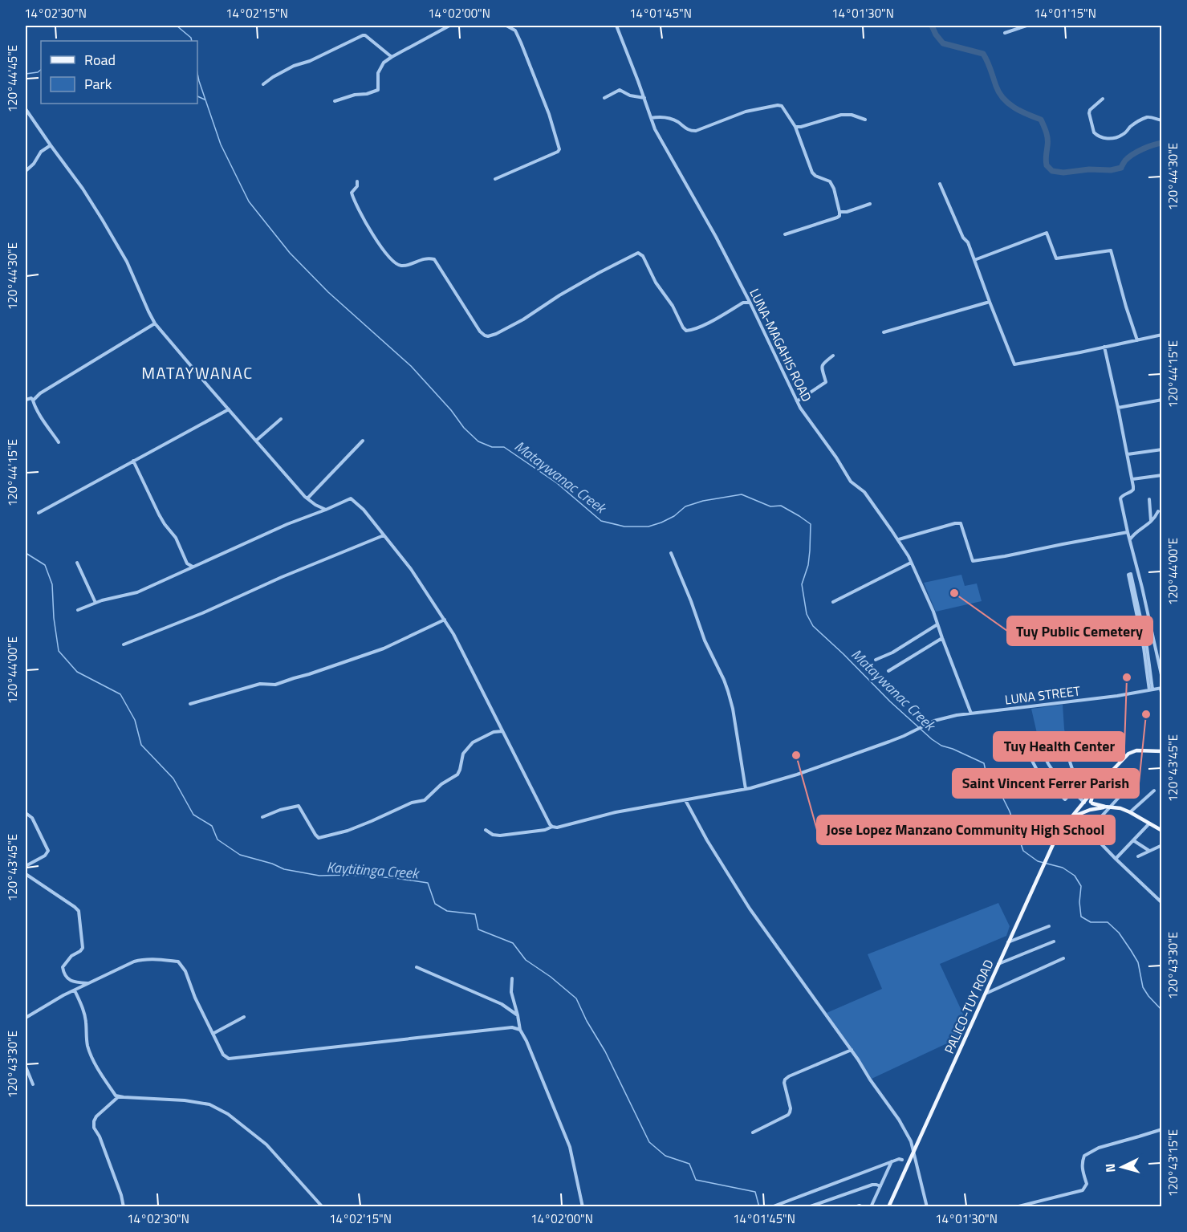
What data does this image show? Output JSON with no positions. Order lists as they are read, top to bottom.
{
  "streets": {
    "main road": ["PALICO-TUY ROAD"],
    "street": ["LUNA-MAGAHIS ROAD", "LUNA STREET"]
  },
  "crossings": [
    ["LUNA-MAGAHIS ROAD", "LUNA STREET"]
  ],
  "districts": ["MATAYWANAC"],
  "water": ["Mataywanac Creek", "Kaytitinga Creek"],
  "places": [
    "Tuy Public Cemetery",
    "Tuy Health Center",
    "Saint Vincent Ferrer Parish",
    "Jose Lopez Manzano Community High School"
  ],
  "legend": ["Road", "Park"],
  "north": "left",
  "coordinates": [
    "14°02'30\"N",
    "14°02'15\"N",
    "14°02'00\"N",
    "14°01'45\"N",
    "14°01'30\"N",
    "14°01'15\"N",
    "120°44'45\"E",
    "120°44'30\"E",
    "120°44'15\"E",
    "120°44'00\"E",
    "120°43'45\"E",
    "120°43'30\"E",
    "120°43'15\"E"
  ]
}
